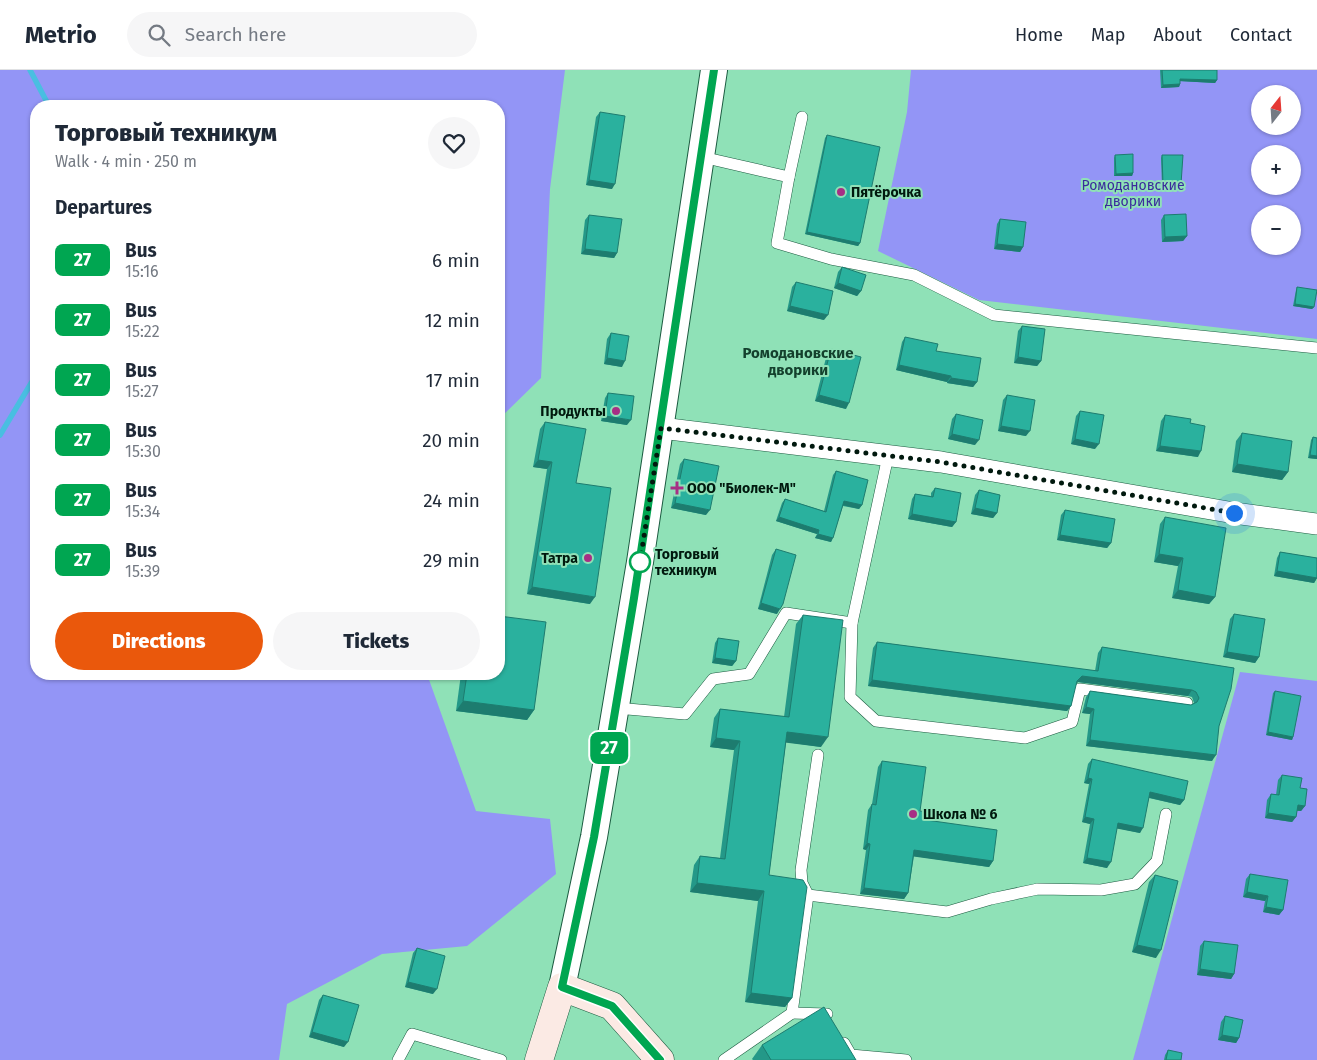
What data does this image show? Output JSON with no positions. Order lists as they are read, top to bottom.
{
  "districts": ["Ромодановские дворики"],
  "parks": ["Ромодановские дворики"],
  "places": {
    "other": [
      "Пятёрочка",
      "Продукты",
      "Татра",
      "Торговый техникум",
      "Школа № 6"
    ],
    "health": ["ООО \"Биолек-М\""]
  },
  "lines": ["bus line 27"],
  "north": "top",
  "page": {
    "header": "Metrio",
    "search": "Search here",
    "nav": [
      "Home",
      "Map",
      "About",
      "Contact"
    ],
    "on_map": "27",
    "map_buttons": ["+", "−"],
    "heading": [
      ["Торговый техникум", "Walk · 4 min · 250 m"],
      "Departures"
    ],
    "list": [
      {
        "mark": "27",
        "name": "Bus",
        "note": "15:16",
        "value": "6 min"
      },
      {
        "mark": "27",
        "name": "Bus",
        "note": "15:22",
        "value": "12 min"
      },
      {
        "mark": "27",
        "name": "Bus",
        "note": "15:27",
        "value": "17 min"
      },
      {
        "mark": "27",
        "name": "Bus",
        "note": "15:30",
        "value": "20 min"
      },
      {
        "mark": "27",
        "name": "Bus",
        "note": "15:34",
        "value": "24 min"
      },
      {
        "mark": "27",
        "name": "Bus",
        "note": "15:39",
        "value": "29 min"
      }
    ],
    "buttons": ["Directions", "Tickets"]
  }
}
